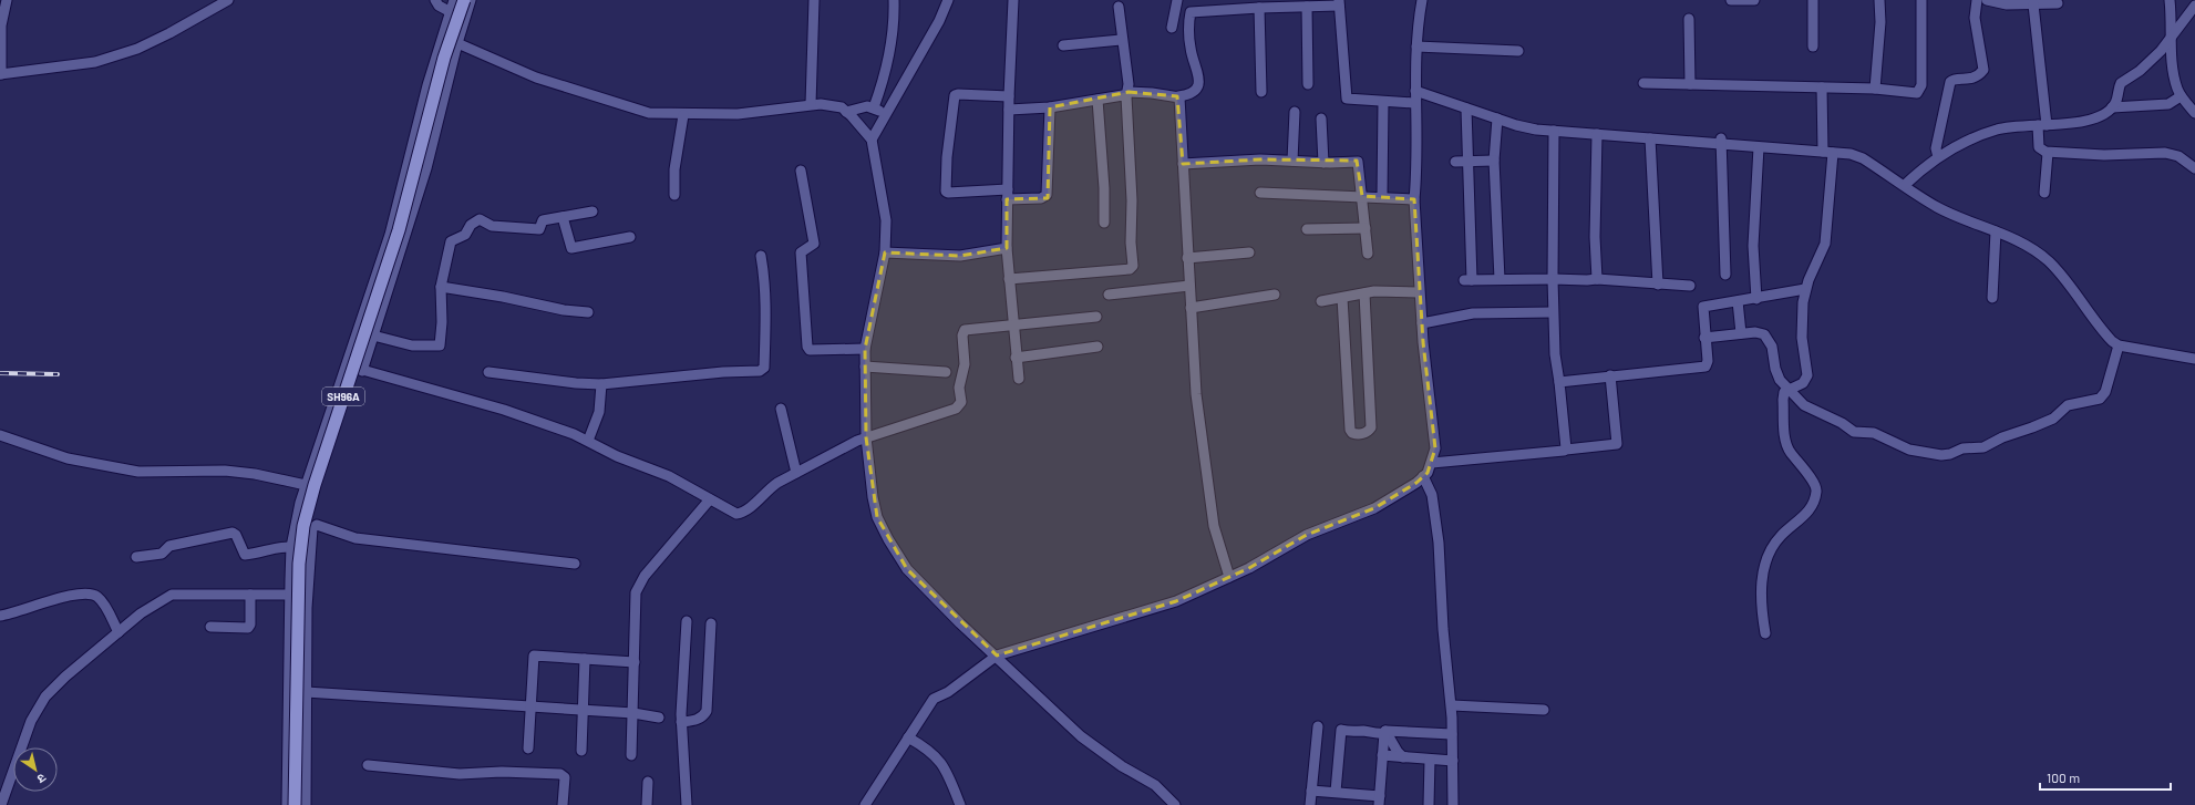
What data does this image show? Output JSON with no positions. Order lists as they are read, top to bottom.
{
  "streets": {
    "main road": ["SH96A"]
  },
  "scale_bar": "100 m",
  "north": "bottom right"
}
